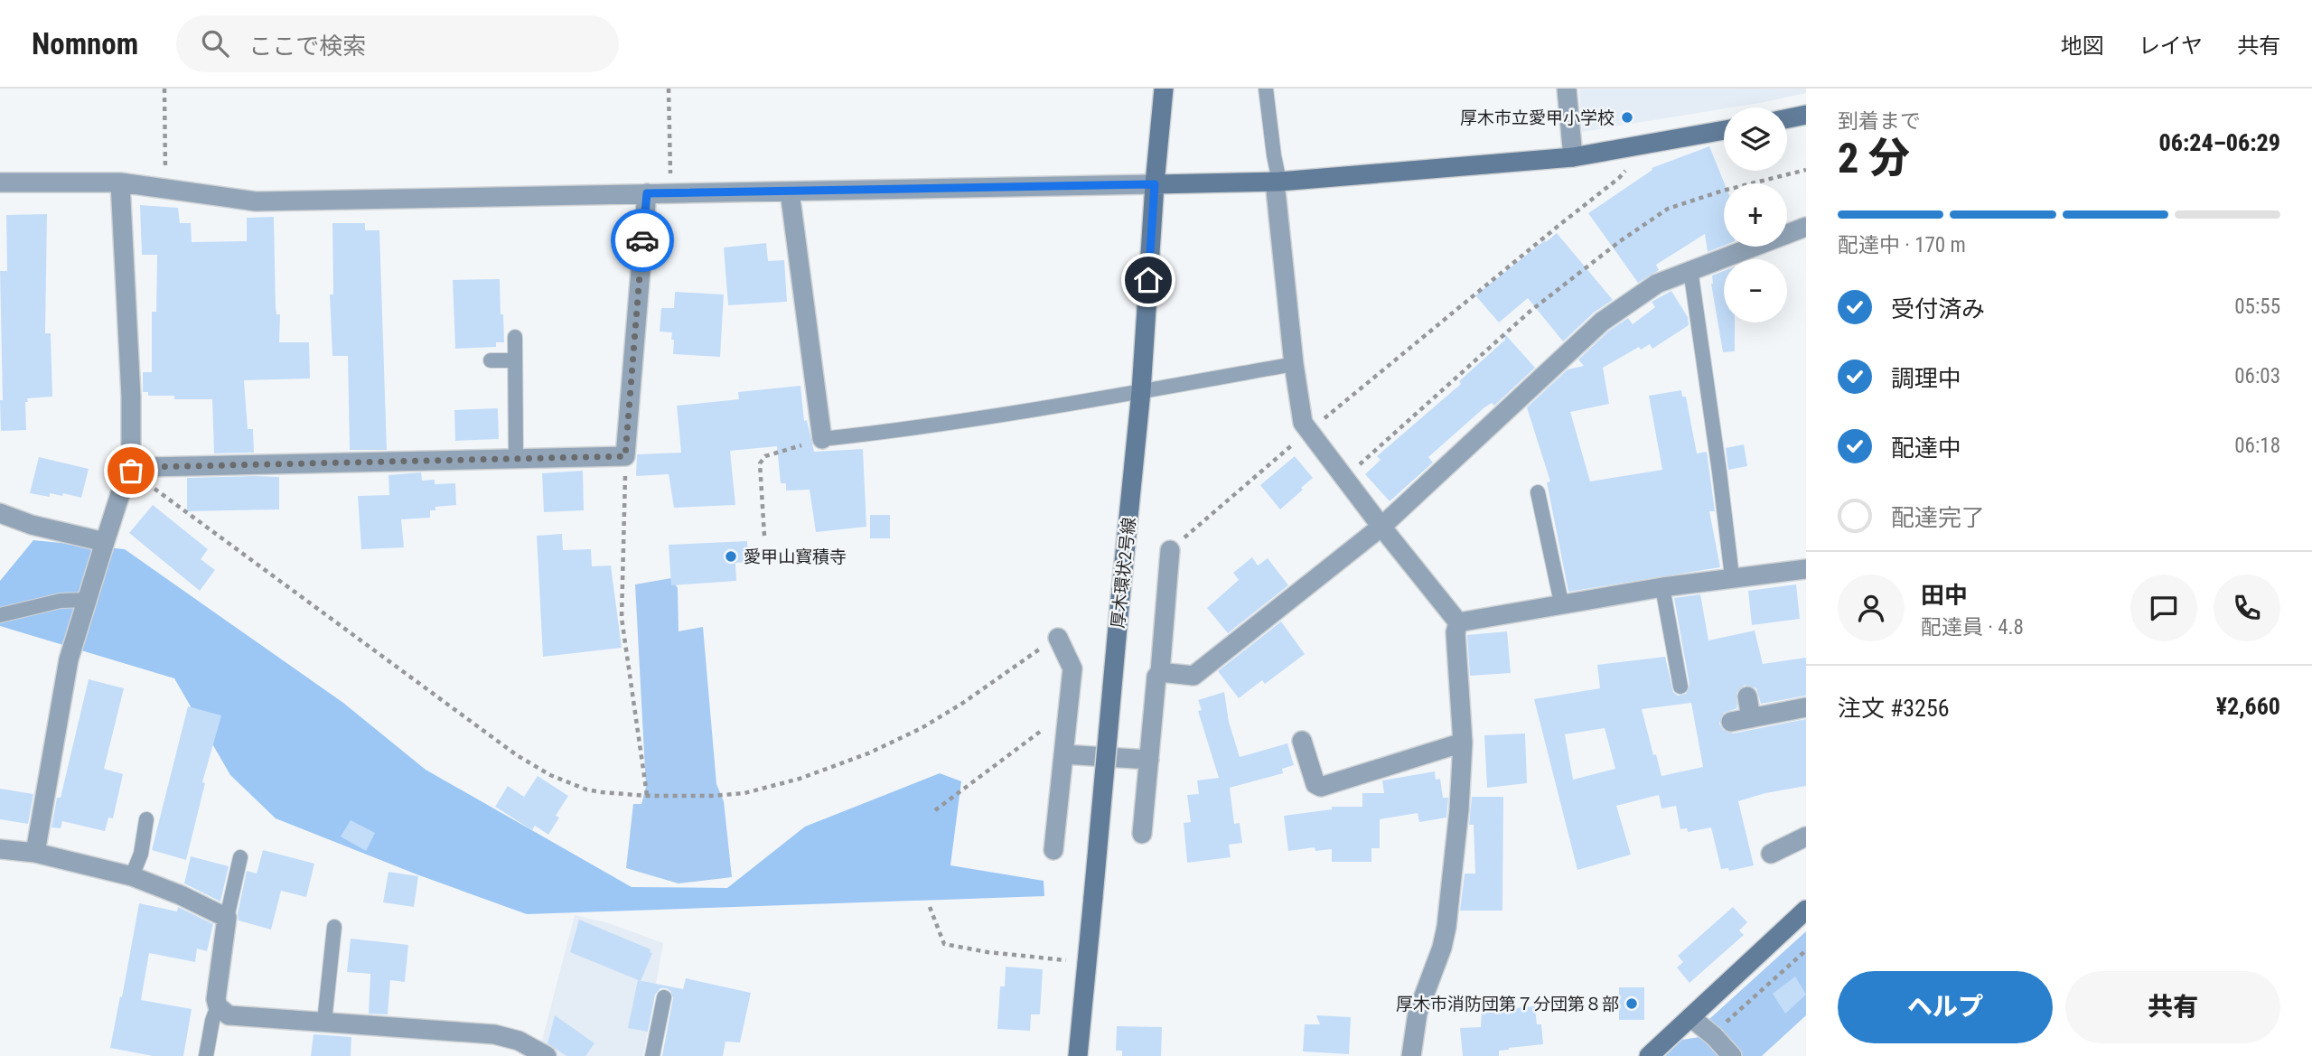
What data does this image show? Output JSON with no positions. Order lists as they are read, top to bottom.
{
  "streets": {
    "street": ["厚木環状2号線"]
  },
  "places": ["厚木市立愛甲小学校", "愛甲山寳積寺", "厚木市消防団第７分団第８部"],
  "page": {
    "header": "Nomnom",
    "search": "ここで検索",
    "nav": ["地図", "レイヤ", "共有"],
    "heading": ["2 分", "到着まで", "06:24–06:29"],
    "panel": [
      "田中",
      "配達員 · 4.8",
      "注文 #3256",
      "¥2,660"
    ],
    "map_buttons": ["+", "−"],
    "bar": "配達中 · 170 m",
    "list": [
      ["受付済み", "05:55"],
      ["調理中", "06:03"],
      ["配達中", "06:18"],
      "配達完了"
    ],
    "buttons": ["ヘルプ", "共有"]
  }
}
